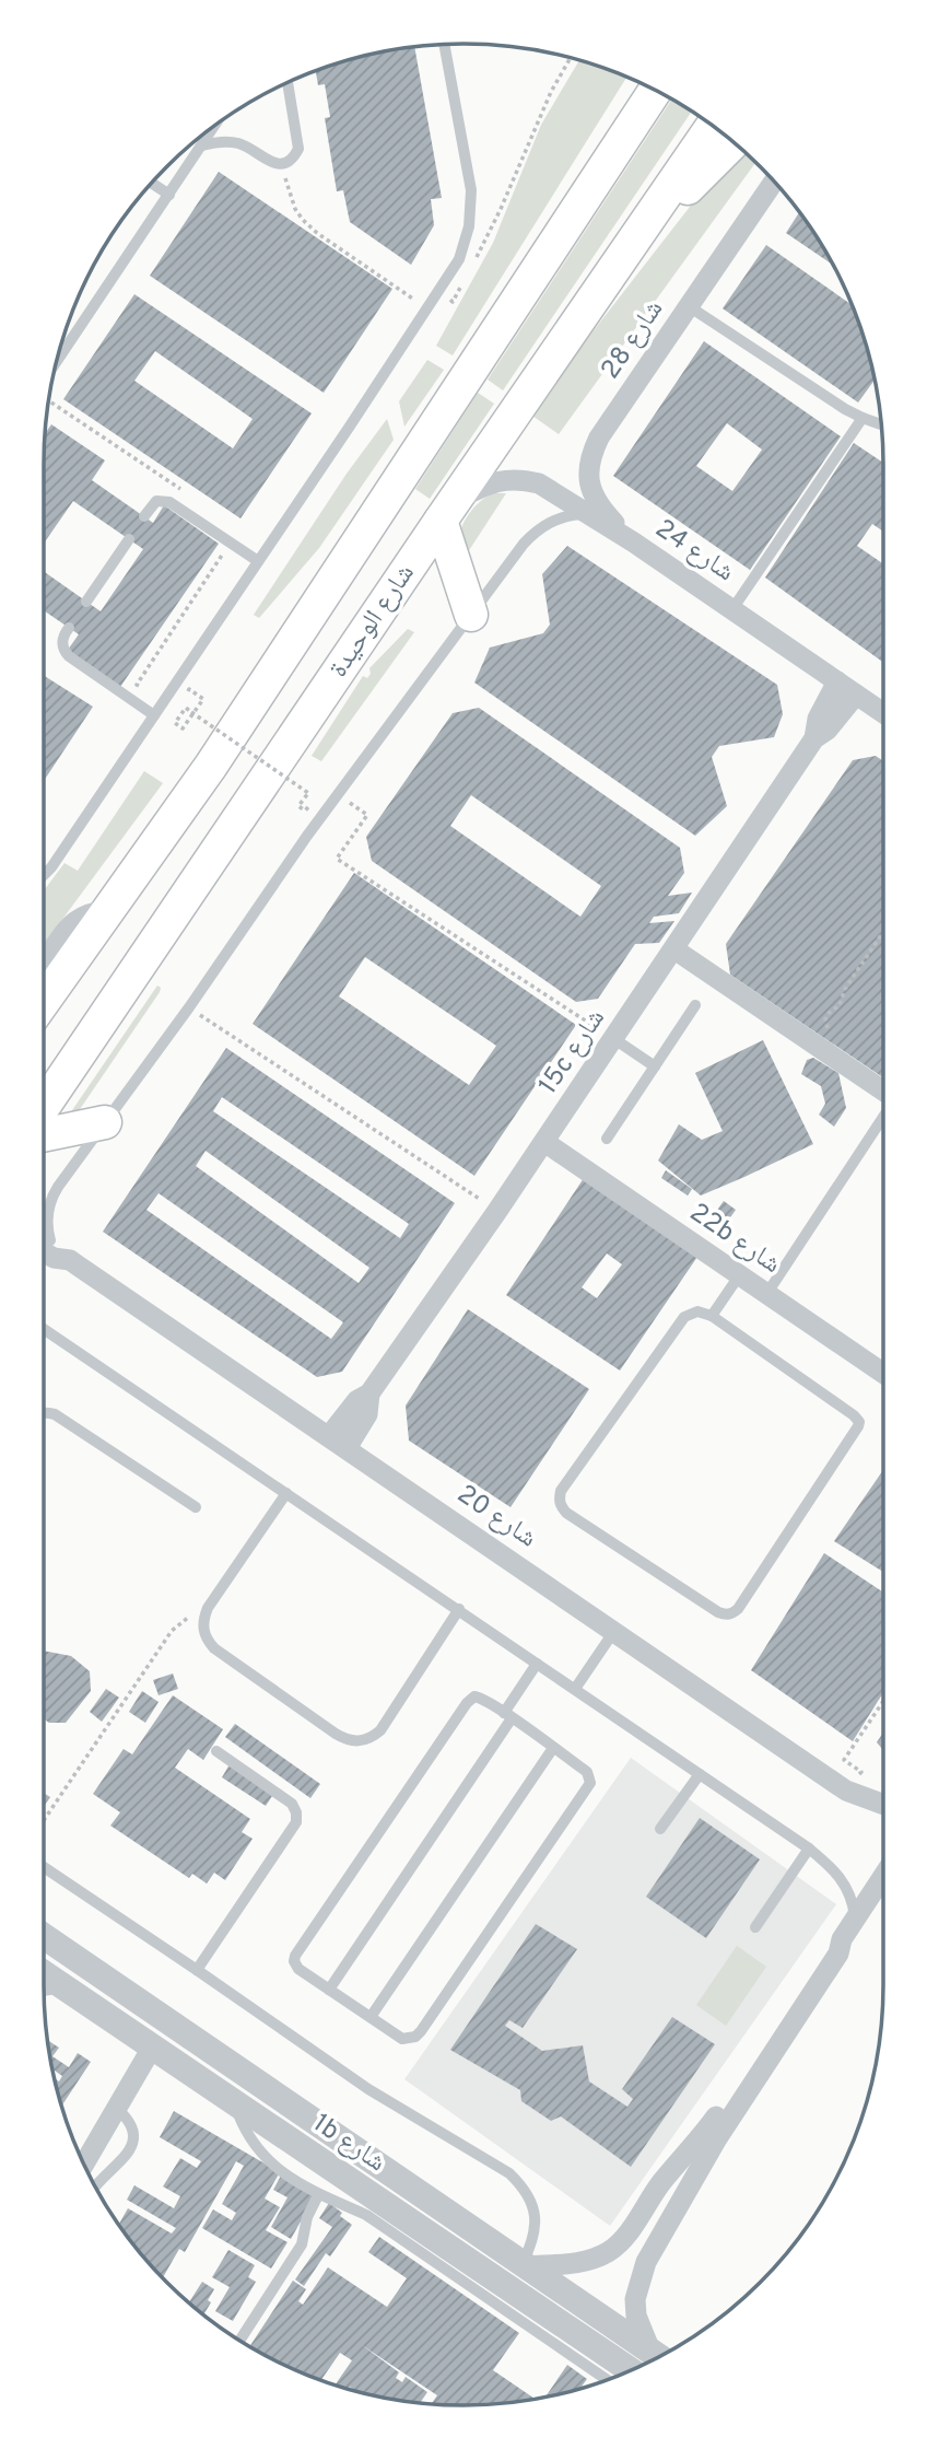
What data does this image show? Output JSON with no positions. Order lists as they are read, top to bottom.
{
  "streets": {
    "main road": ["شارع الوحيدة"],
    "street": [
      "شارع 28",
      "شارع 24",
      "15c شارع",
      "22b شارع",
      "شارع 20",
      "1b شارع"
    ]
  },
  "crossings": [
    ["شارع 28", "شارع 24"],
    ["شارع 24", "شارع الوحيدة"],
    ["شارع 24", "15c شارع"],
    ["15c شارع", "22b شارع"],
    ["15c شارع", "شارع 20"]
  ]
}
